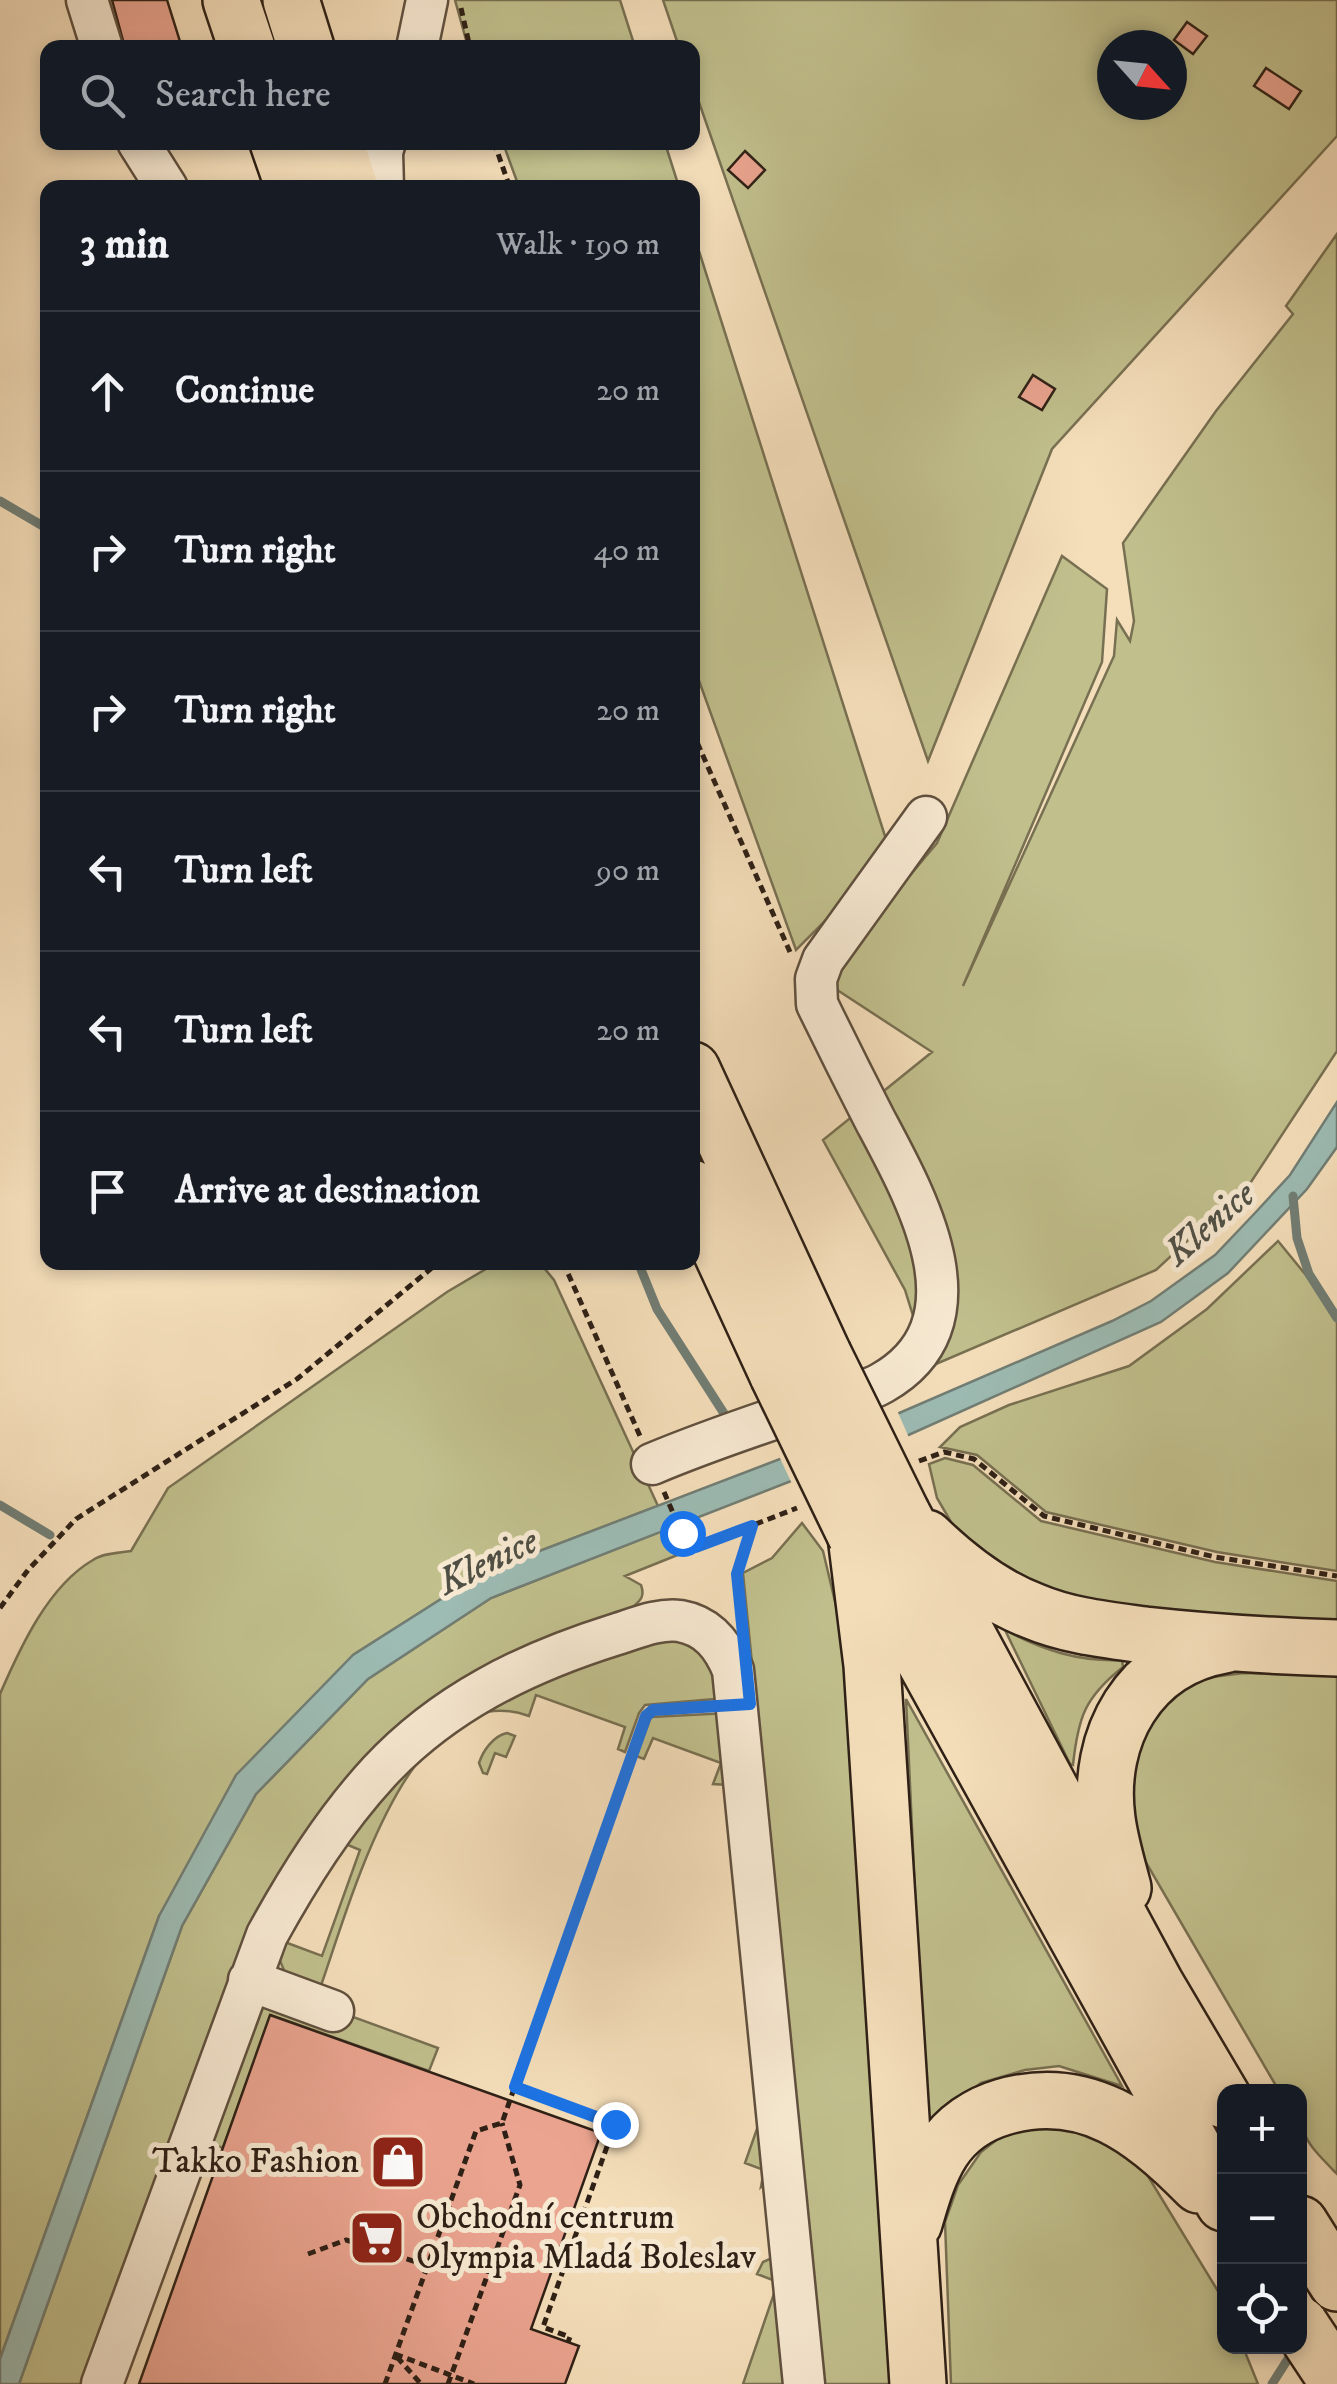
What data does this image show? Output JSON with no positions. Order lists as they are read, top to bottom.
{
  "water": ["Klenice"],
  "places": {
    "shop": ["Takko Fashion"],
    "supermarket": ["Obchodní centrum Olympia Mladá Boleslav"]
  },
  "north": "bottom right",
  "page": {
    "search": "Search here",
    "heading": ["3 min", "Walk · 190 m"],
    "list": [
      ["Continue", "20 m"],
      ["Turn right", "40 m"],
      ["Turn right", "20 m"],
      ["Turn left", "90 m"],
      ["Turn left", "20 m"],
      "Arrive at destination"
    ],
    "map_buttons": ["+", "−"]
  }
}
